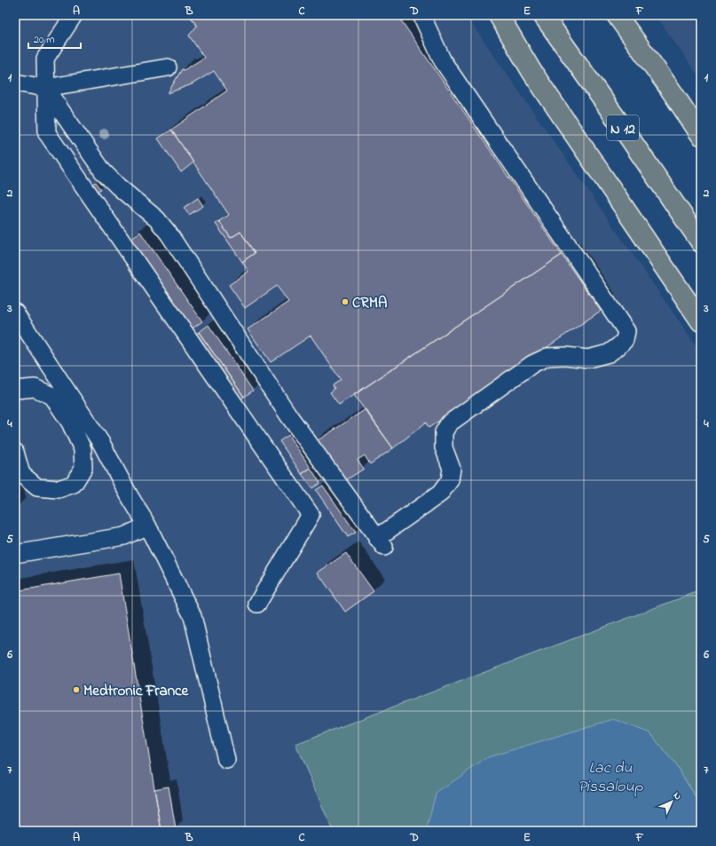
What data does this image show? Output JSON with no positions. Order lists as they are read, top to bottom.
{
  "streets": {
    "highway": ["N 12"]
  },
  "water": ["Lac du Pissaloup"],
  "places": ["CRMA", "Medtronic France"],
  "scale_bar": "20 m",
  "north": "top right",
  "grid": {
    "columns": [
      "A",
      "B",
      "C",
      "D",
      "E",
      "F"
    ],
    "rows": [
      "1",
      "2",
      "3",
      "4",
      "5",
      "6",
      "7"
    ]
  }
}
